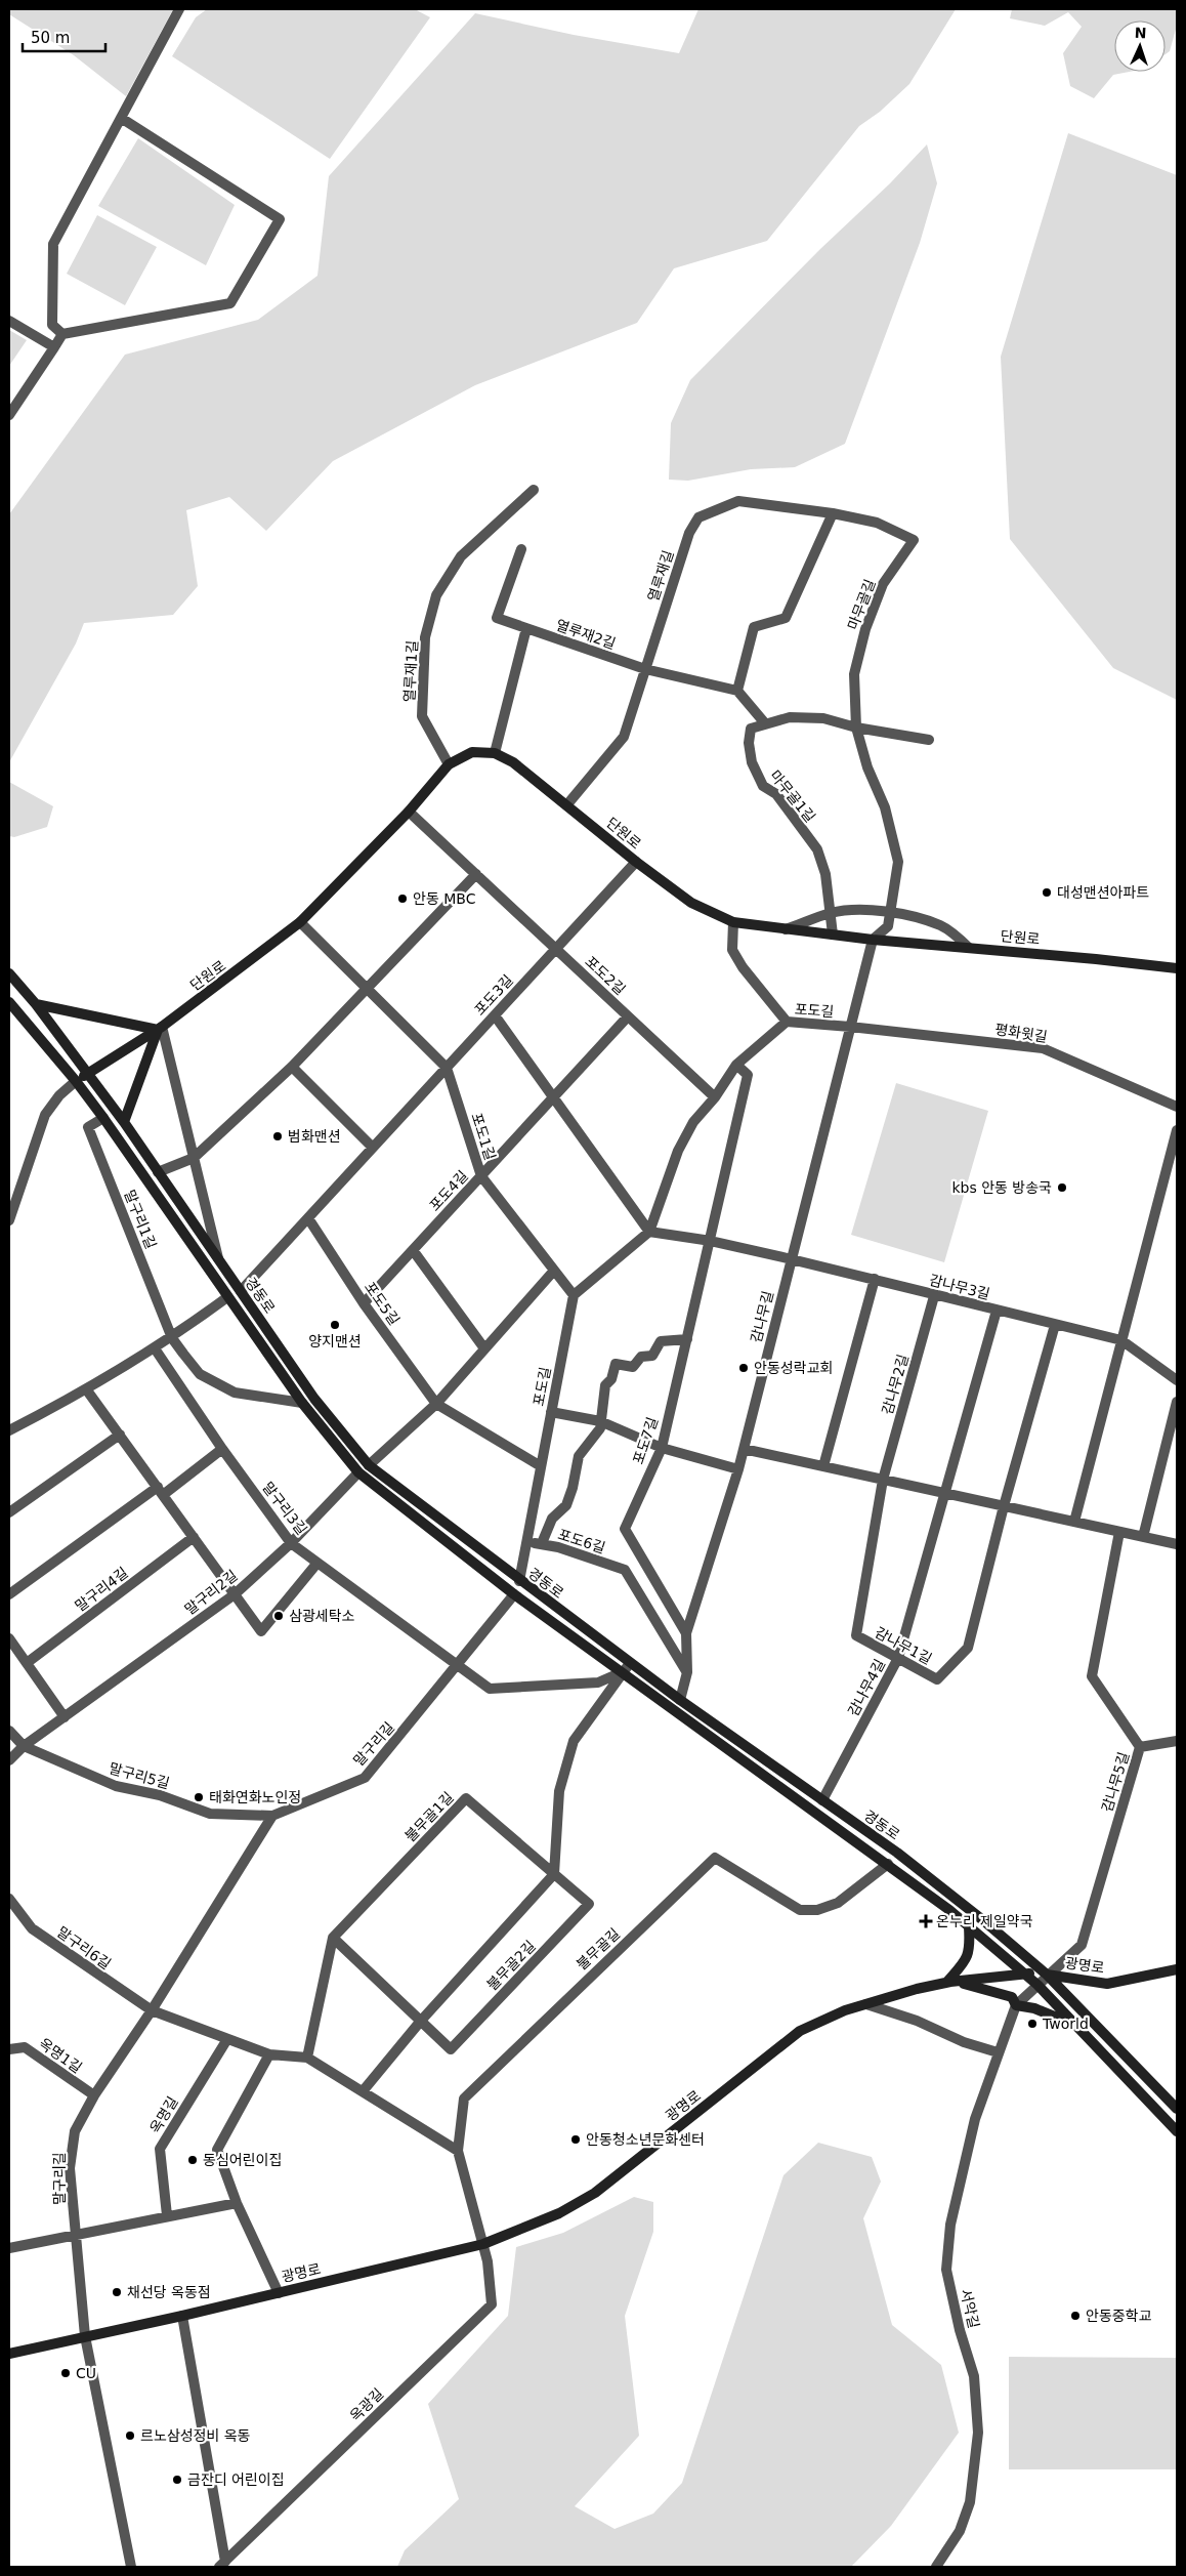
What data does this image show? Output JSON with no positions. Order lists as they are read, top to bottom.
{
  "streets": {
    "street": [
      "열루재길",
      "마무골길",
      "열루재2길",
      "열루재1길",
      "마무골1길",
      "단원로",
      "포도2길",
      "포도3길",
      "포도길",
      "평화윗길",
      "포도1길",
      "포도4길",
      "말구리1길",
      "감나무3길",
      "경동로",
      "포도5길",
      "감나무길",
      "감나무2길",
      "포도7길",
      "말구리3길",
      "포도6길",
      "말구리4길",
      "말구리2길",
      "감나무1길",
      "감나무4길",
      "말구리길",
      "말구리5길",
      "감나무5길",
      "불무골1길",
      "말구리6길",
      "불무골길",
      "불무골2길",
      "광명로",
      "옥명1길",
      "옥명길",
      "서악길",
      "옥광길"
    ]
  },
  "crossings": [
    ["열루재길", "마무골길"],
    ["열루재길", "열루재2길"],
    ["열루재길", "단원로"],
    ["마무골길", "단원로"],
    ["마무골길", "감나무길"],
    ["열루재1길", "단원로"],
    ["마무골1길", "단원로"],
    ["단원로", "포도2길"],
    ["단원로", "포도3길"],
    ["단원로", "포도1길"],
    ["단원로", "경동로"],
    ["단원로", "감나무길"],
    ["포도2길", "포도3길"],
    ["포도2길", "포도길"],
    ["포도2길", "포도4길"],
    ["포도3길", "포도1길"],
    ["포도3길", "경동로"],
    ["포도3길", "포도5길"],
    ["포도길", "평화윗길"],
    ["포도길", "포도1길"],
    ["포도길", "경동로"],
    ["포도길", "포도5길"],
    ["포도길", "감나무길"],
    ["포도길", "포도7길"],
    ["평화윗길", "감나무길"],
    ["포도1길", "포도4길"],
    ["포도4길", "포도5길"],
    ["말구리1길", "경동로"],
    ["감나무3길", "감나무길"],
    ["감나무3길", "감나무2길"],
    ["경동로", "감나무길"],
    ["경동로", "말구리3길"],
    ["경동로", "말구리2길"],
    ["경동로", "감나무4길"],
    ["경동로", "말구리길"],
    ["경동로", "감나무5길"],
    ["경동로", "불무골길"],
    ["경동로", "광명로"],
    ["경동로", "서악길"],
    ["감나무길", "포도7길"],
    ["감나무길", "포도6길"],
    ["감나무2길", "감나무1길"],
    ["포도7길", "포도6길"],
    ["말구리3길", "말구리2길"],
    ["말구리3길", "말구리길"],
    ["말구리2길", "말구리5길"],
    ["감나무1길", "감나무4길"],
    ["말구리길", "말구리5길"],
    ["말구리길", "말구리6길"],
    ["말구리길", "광명로"],
    ["말구리길", "옥명1길"],
    ["감나무5길", "광명로"],
    ["감나무5길", "서악길"],
    ["불무골1길", "불무골2길"],
    ["불무골길", "광명로"],
    ["불무골길", "옥광길"],
    ["광명로", "서악길"],
    ["광명로", "옥광길"]
  ],
  "places": {
    "other": [
      "대성맨션아파트",
      "안동 MBC",
      "범화맨션",
      "kbs 안동 방송국",
      "양지맨션",
      "안동성락교회",
      "삼광세탁소",
      "태화연화노인정",
      "Tworld",
      "안동청소년문화센터",
      "동심어린이집",
      "채선당 옥동점",
      "안동중학교",
      "CU",
      "르노삼성정비 옥동",
      "금잔디 어린이집"
    ],
    "health": ["온누리 제일약국"]
  },
  "scale_bar": "50 m",
  "north": "top"
}
